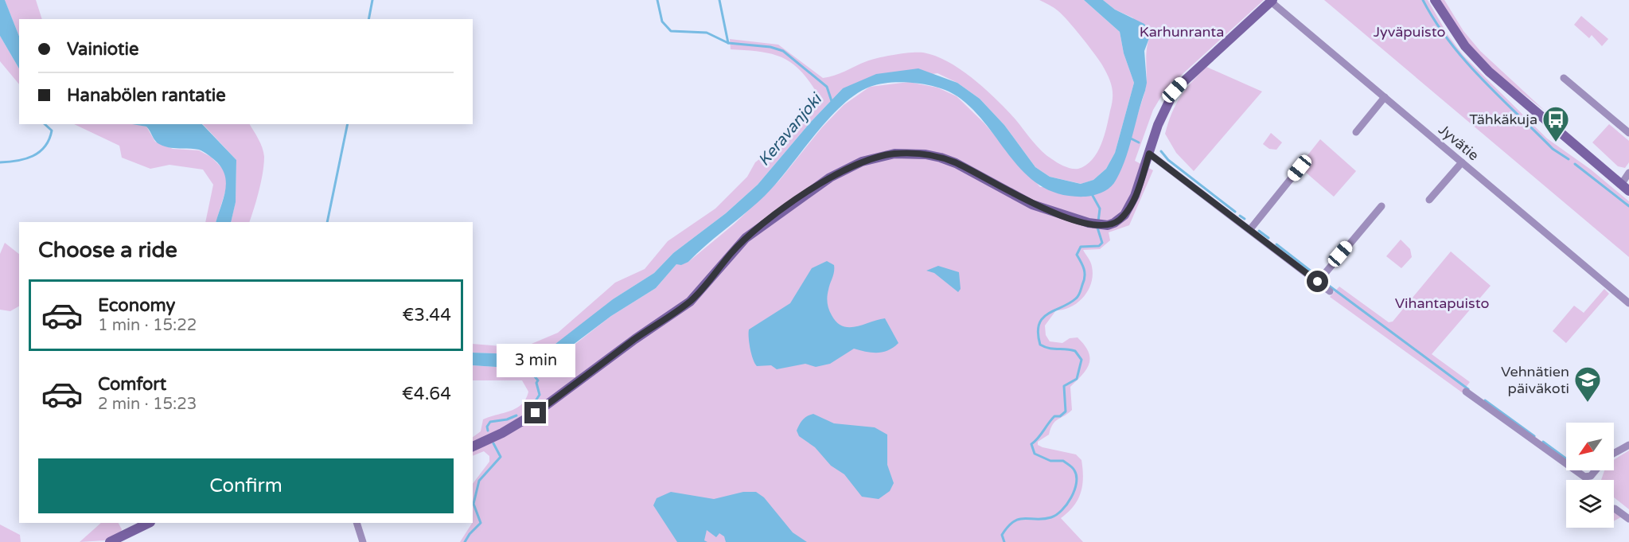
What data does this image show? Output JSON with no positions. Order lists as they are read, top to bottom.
{
  "streets": {
    "street": ["Jyvätie"]
  },
  "water": ["Keravanjoki"],
  "parks": ["Karhunranta", "Jyväpuisto", "Vihantapuisto"],
  "places": {
    "bus stop": ["Tähkäkuja"],
    "school or university": ["Vehnätien päiväkoti"]
  },
  "north": "bottom left",
  "page": {
    "banner": ["Vainiotie", "Hanabölen rantatie"],
    "heading": "Choose a ride",
    "list": [
      {
        "name": "Economy",
        "note": "1 min · 15:22",
        "value": "€3.44"
      },
      {
        "name": "Comfort",
        "note": "2 min · 15:23",
        "value": "€4.64"
      }
    ],
    "bubble": "3 min",
    "buttons": "Confirm"
  }
}
